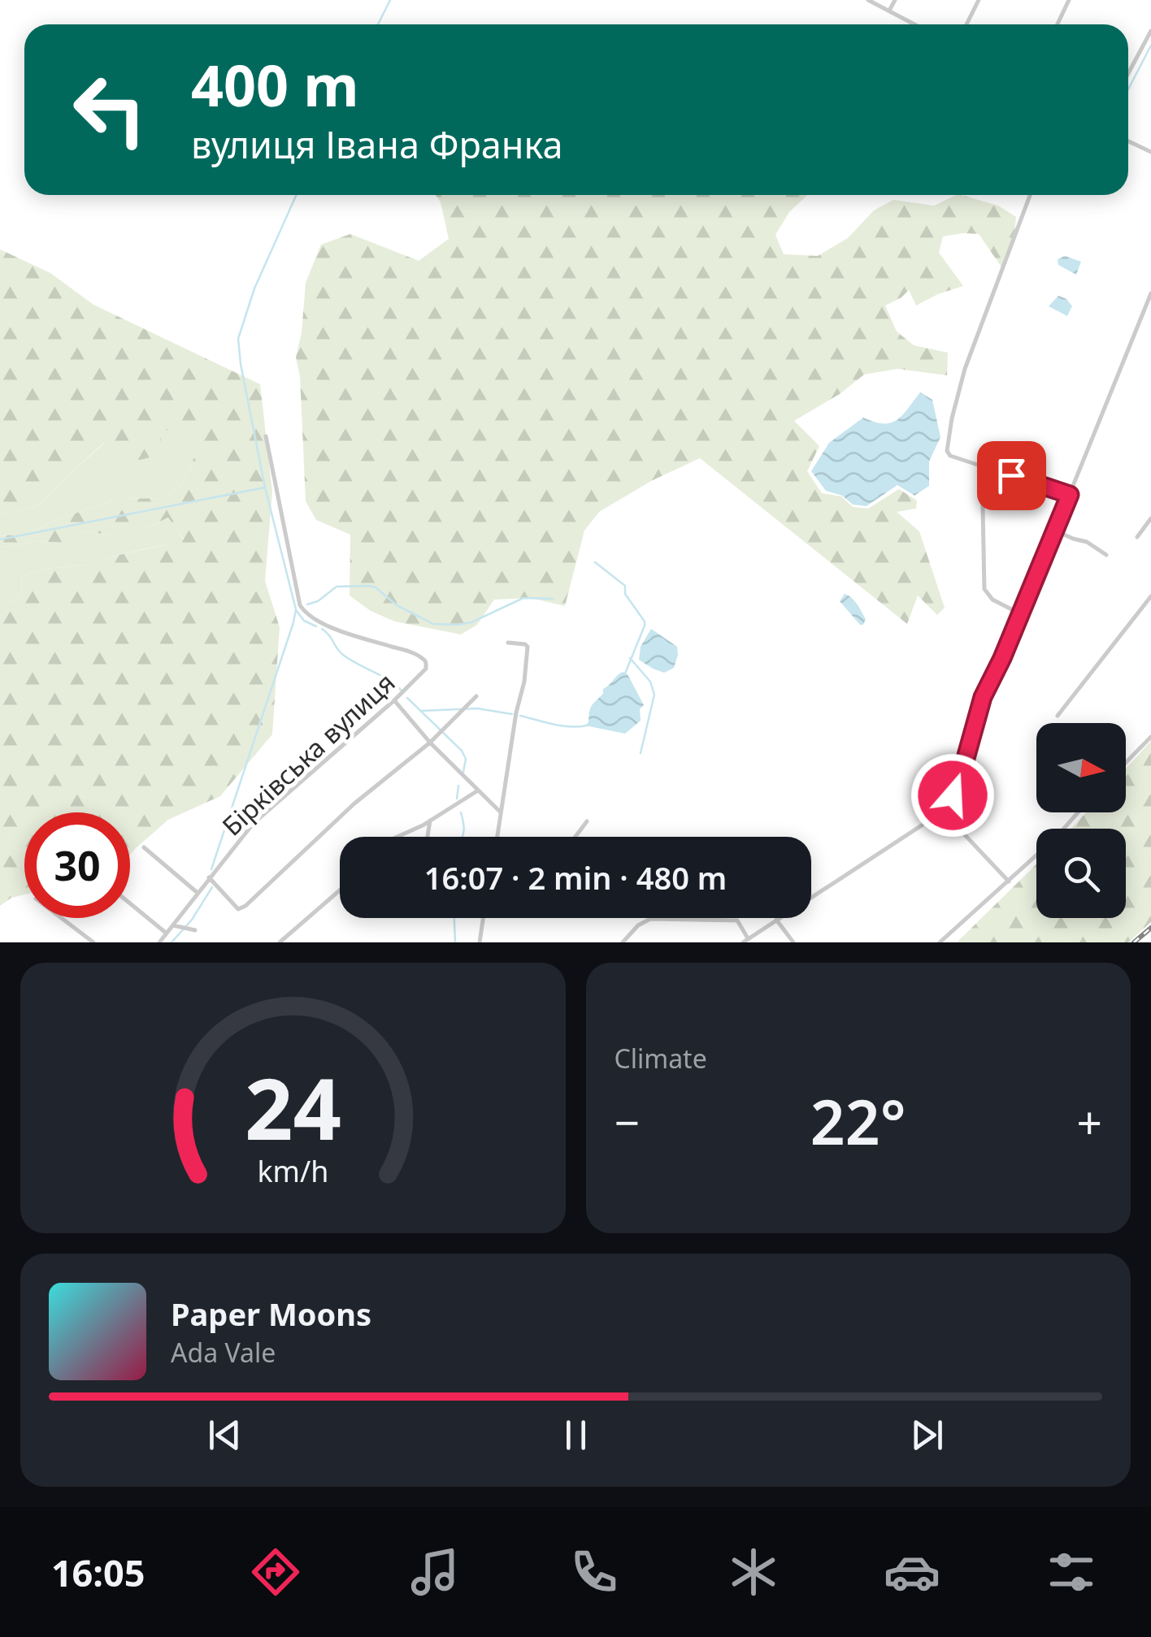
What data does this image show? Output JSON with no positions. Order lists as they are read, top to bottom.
{
  "streets": {
    "street": ["Бірківська вулиця"]
  },
  "north": "right",
  "page": {
    "turn": ["400 m", "вулиця Івана Франка"],
    "limit": "30",
    "trip": "16:07 · 2 min · 480 m",
    "tile": "Climate",
    "heat": ["−", "22°", "+"],
    "song": ["Paper Moons", "Ada Vale"],
    "tabs": "16:05",
    "gauge": ["24", "km/h"]
  }
}
